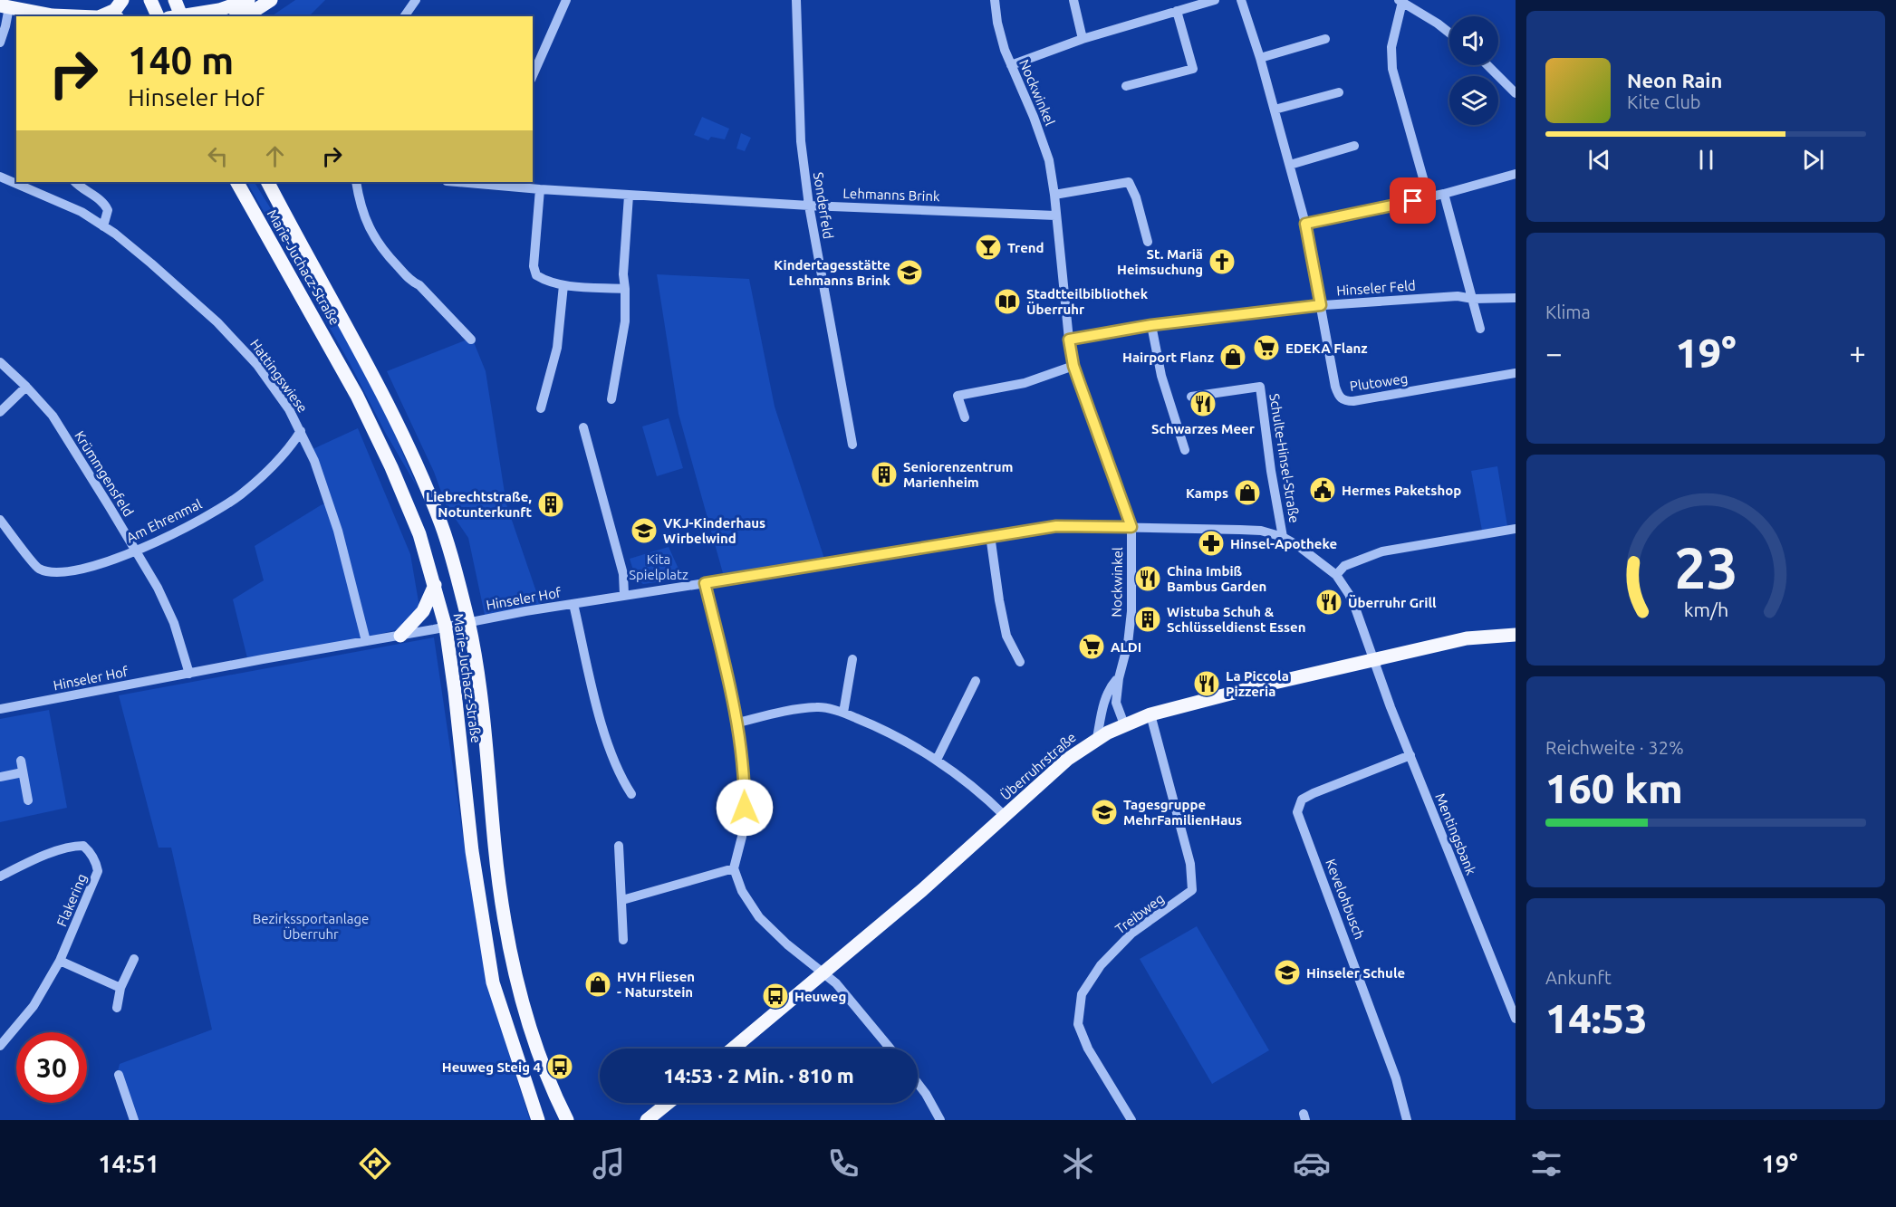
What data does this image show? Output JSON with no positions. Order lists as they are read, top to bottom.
{
  "streets": {
    "main road": ["Marie-Juchacz-Straße", "Überruhrstraße"],
    "street": [
      "Nockwinkel",
      "Lehmanns Brink",
      "Sonderfeld",
      "Hinseler Feld",
      "Hattingswiese",
      "Plutoweg",
      "Schulte-Hinsel-Straße",
      "Krümmgensfeld",
      "Am Ehrenmal",
      "Hinseler Hof",
      "Mentingsbank",
      "Kevelohbusch",
      "Flakering",
      "Treibweg"
    ]
  },
  "crossings": [
    ["Nockwinkel", "Lehmanns Brink"],
    ["Nockwinkel", "Hinseler Feld"],
    ["Nockwinkel", "Schulte-Hinsel-Straße"],
    ["Nockwinkel", "Hinseler Hof"],
    ["Nockwinkel", "Überruhrstraße"],
    ["Lehmanns Brink", "Sonderfeld"],
    ["Marie-Juchacz-Straße", "Hinseler Hof"],
    ["Hinseler Feld", "Plutoweg"],
    ["Hattingswiese", "Am Ehrenmal"],
    ["Hattingswiese", "Hinseler Hof"],
    ["Schulte-Hinsel-Straße", "Hinseler Hof"],
    ["Schulte-Hinsel-Straße", "Überruhrstraße"],
    ["Schulte-Hinsel-Straße", "Mentingsbank"],
    ["Krümmgensfeld", "Am Ehrenmal"],
    ["Krümmgensfeld", "Hinseler Hof"],
    ["Überruhrstraße", "Mentingsbank"],
    ["Überruhrstraße", "Treibweg"],
    ["Mentingsbank", "Kevelohbusch"]
  ],
  "parks": ["Kita Spielplatz", "Bezirkssportanlage Überruhr"],
  "places": {
    "bar": ["Trend"],
    "church": ["St. Mariä Heimsuchung"],
    "school or university": [
      "Kindertagesstätte Lehmanns Brink",
      "VKJ-Kinderhaus Wirbelwind",
      "Tagesgruppe MehrFamilienHaus",
      "Hinseler Schule"
    ],
    "library": ["Stadtteilbibliothek Überruhr"],
    "supermarket": ["EDEKA Flanz", "ALDI"],
    "shop": ["Hairport Flanz", "Kamps", "HVH Fliesen - Naturstein"],
    "restaurant": [
      "Schwarzes Meer",
      "China Imbiß Bambus Garden",
      "Überruhr Grill",
      "La Piccola Pizzeria"
    ],
    "building": ["Seniorenzentrum Marienheim", "Liebrechtstraße, Notunterkunft", "Wistuba Schuh & Schlüsseldienst Essen"],
    "public building": ["Hermes Paketshop"],
    "pharmacy": ["Hinsel-Apotheke"],
    "bus stop": ["Heuweg", "Heuweg Steig 4"]
  },
  "page": {
    "turn": ["140 m", "Hinseler Hof"],
    "song": ["Neon Rain", "Kite Club"],
    "tile": [
      "Klima",
      ["Reichweite · 32%", "160 km"],
      ["Ankunft", "14:53"]
    ],
    "heat": ["−", "19°", "+"],
    "limit": "30",
    "trip": "14:53 · 2 Min. · 810 m",
    "tabs": ["14:51", "19°"],
    "gauge": ["23", "km/h"]
  }
}
